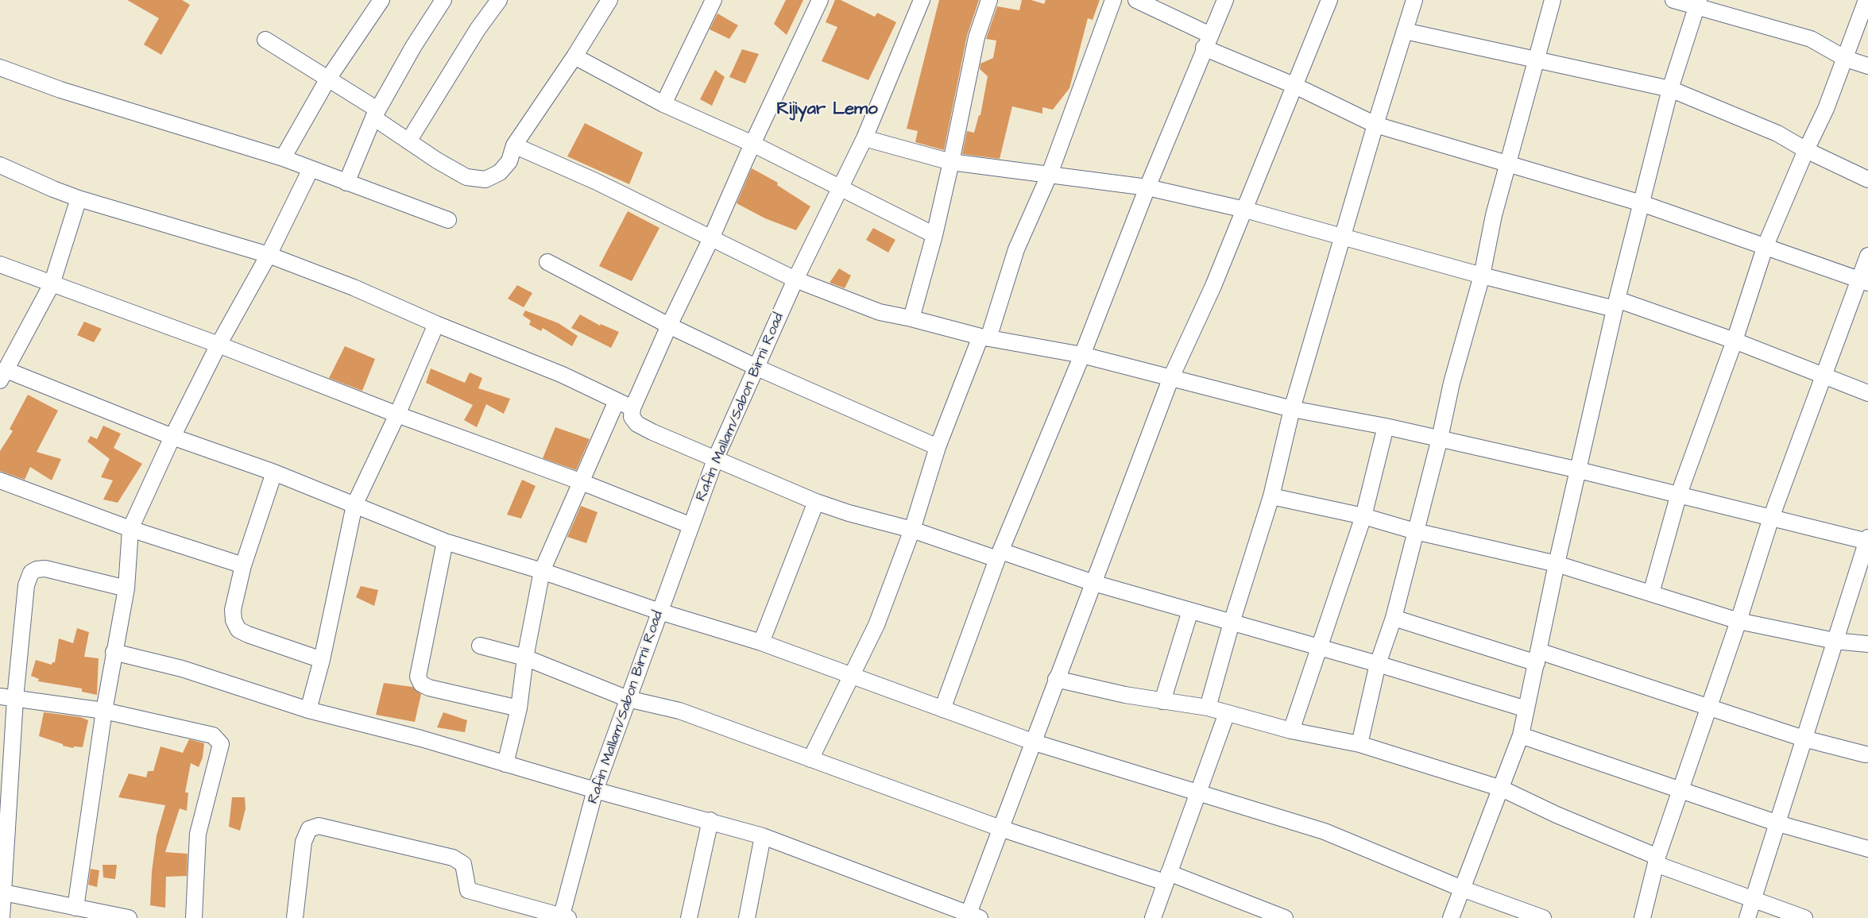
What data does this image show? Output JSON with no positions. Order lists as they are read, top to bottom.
{
  "streets": {
    "street": ["Rafin Mallam/Sabon Birni Road"]
  },
  "districts": ["Rijiyar Lemo"]
}
